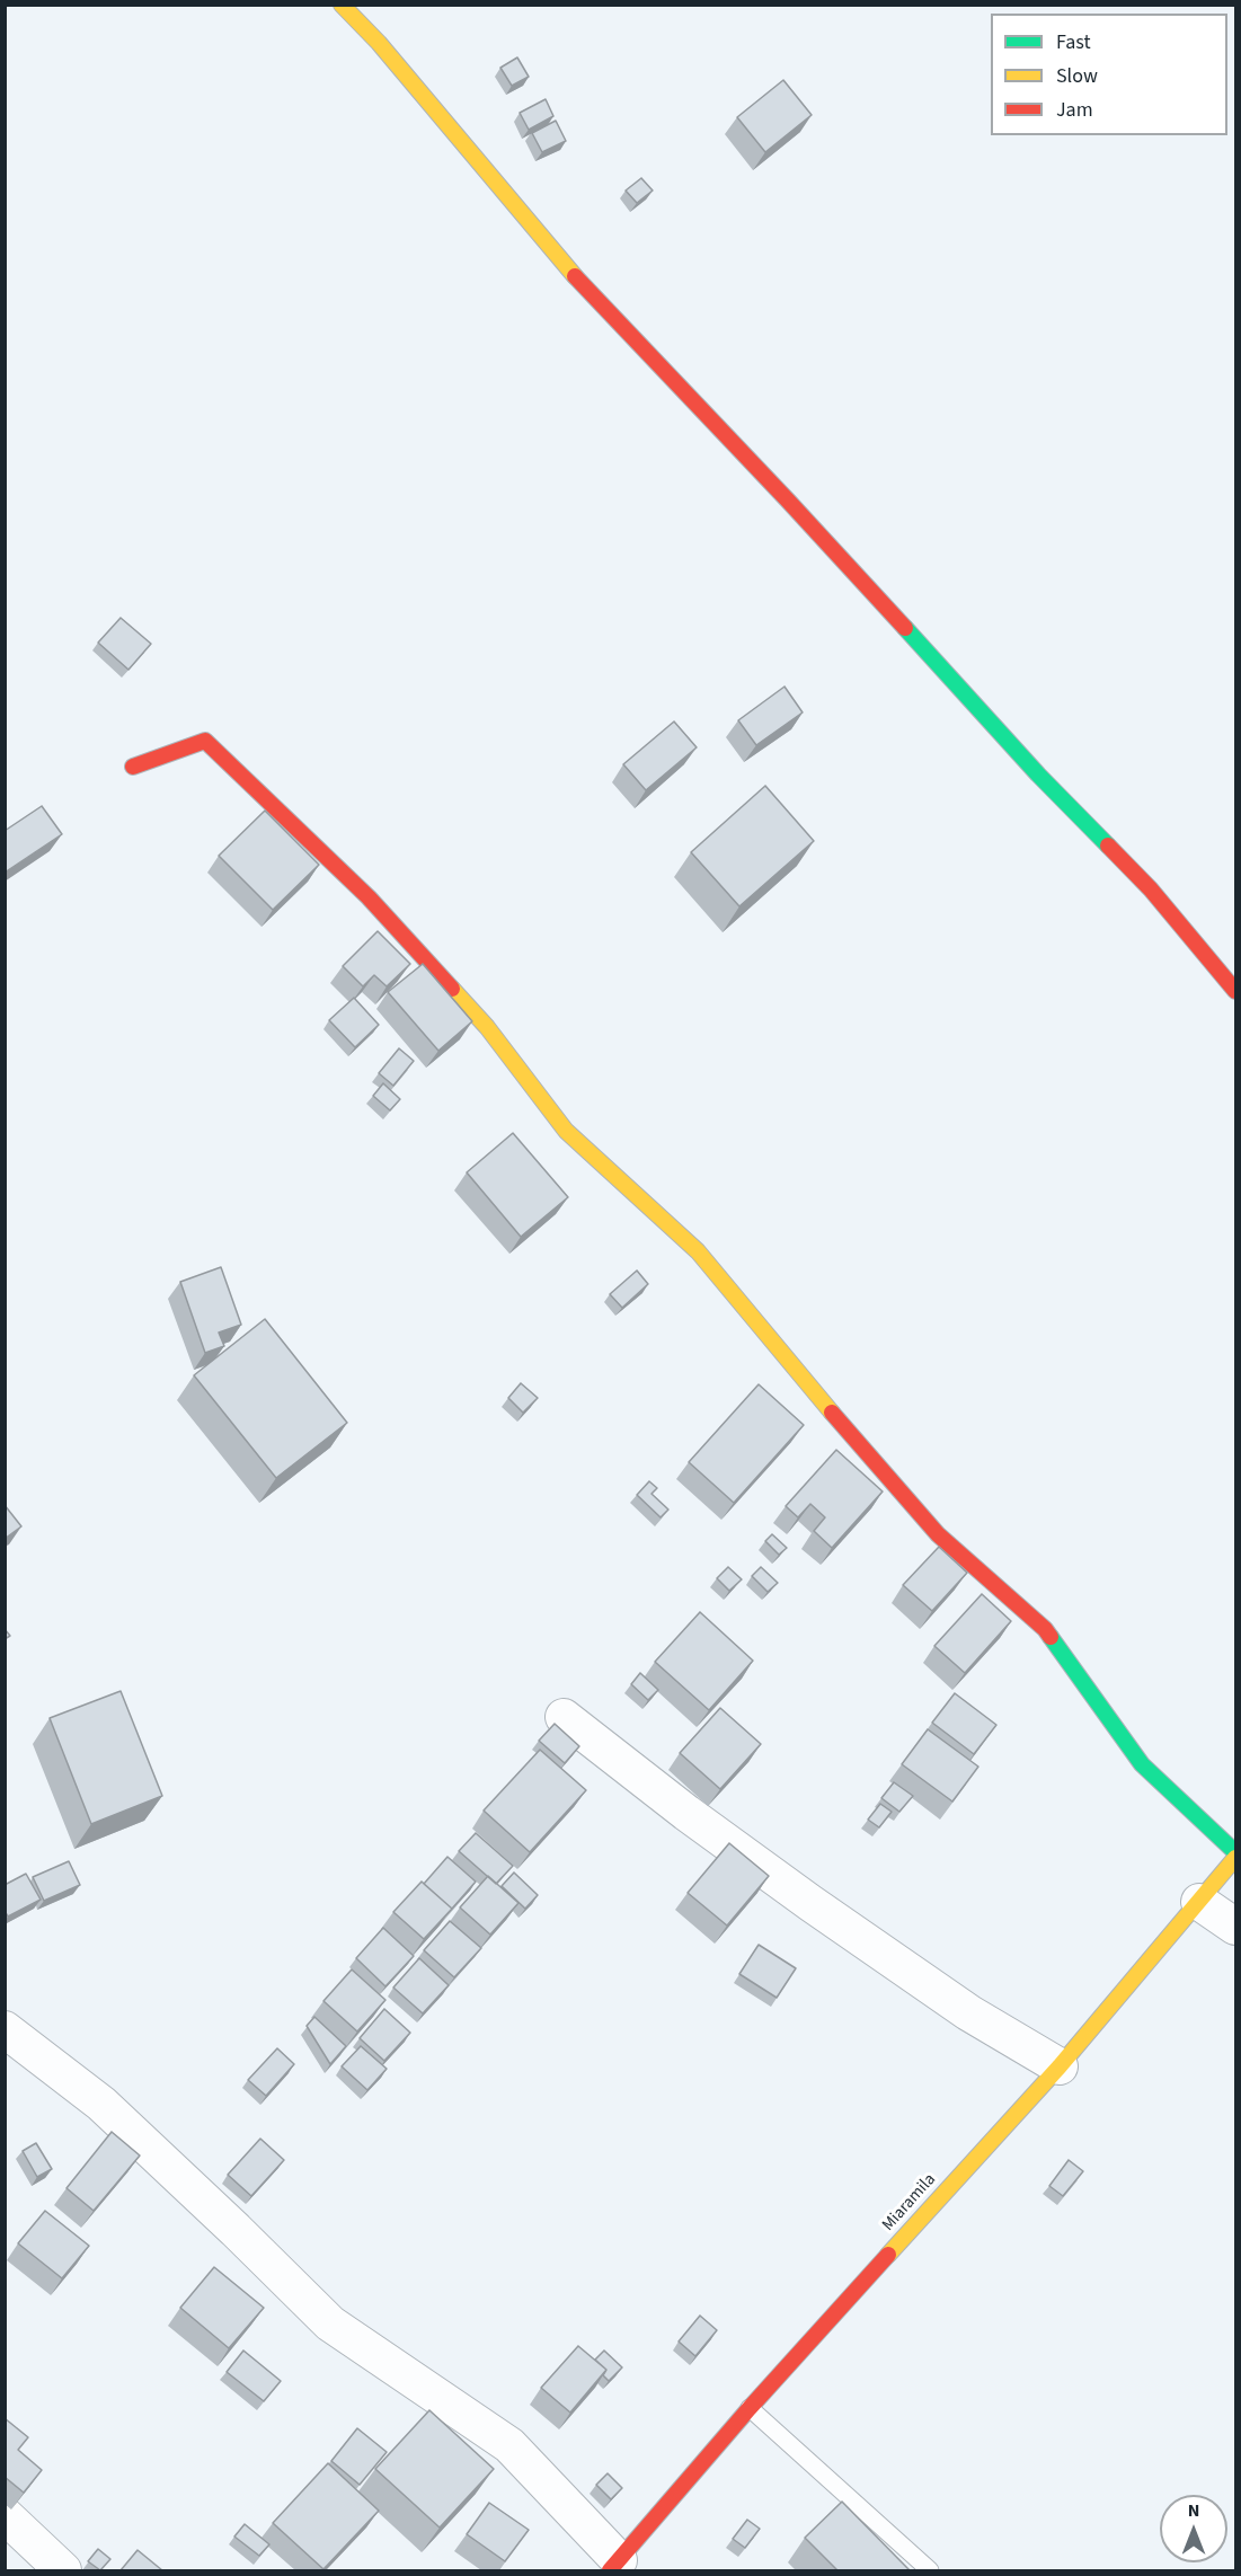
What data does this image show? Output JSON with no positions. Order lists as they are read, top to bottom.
{
  "streets": {
    "street": ["Miaramila"]
  },
  "legend": ["Fast", "Slow", "Jam"],
  "north": "top"
}
